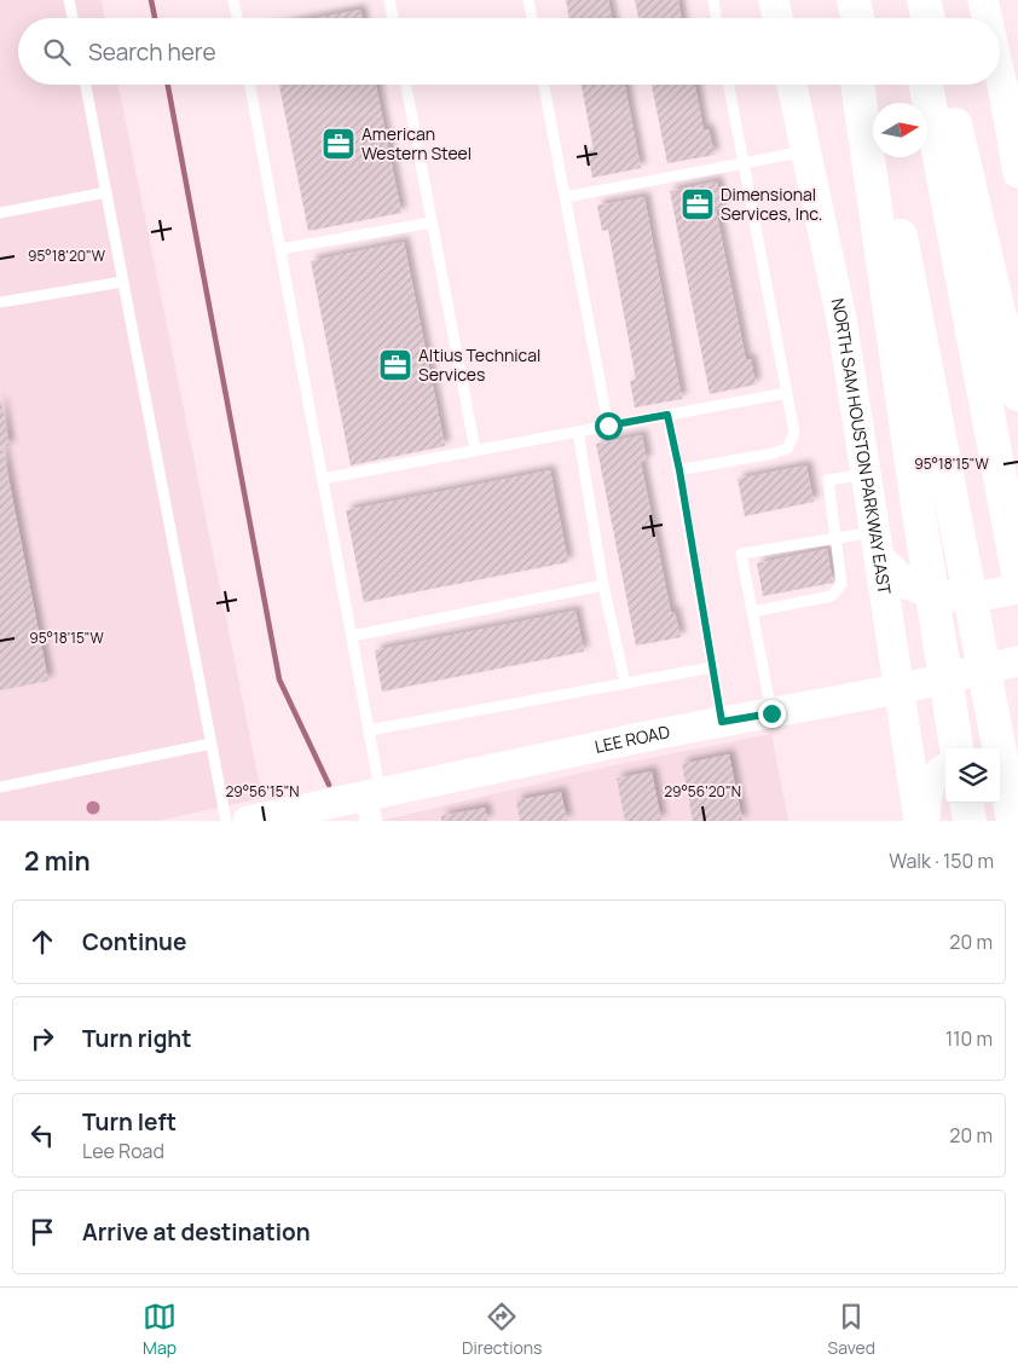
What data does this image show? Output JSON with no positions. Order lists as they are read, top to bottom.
{
  "streets": {
    "main road": ["NORTH SAM HOUSTON PARKWAY EAST", "LEE ROAD"]
  },
  "crossings": [
    ["NORTH SAM HOUSTON PARKWAY EAST", "LEE ROAD"]
  ],
  "places": {
    "office": ["American Western Steel", "Dimensional Services, Inc.", "Altius Technical Services"]
  },
  "north": "right",
  "page": {
    "search": "Search here",
    "heading": ["2 min", "Walk · 150 m"],
    "list": [
      ["Continue", "20 m"],
      ["Turn right", "110 m"],
      ["Turn left", "Lee Road", "20 m"],
      "Arrive at destination"
    ],
    "nav": ["Map", "Directions", "Saved"]
  },
  "coordinates": [
    "95°18'20\"W",
    "95°18'15\"W",
    "29°56'15\"N",
    "29°56'20\"N"
  ]
}
